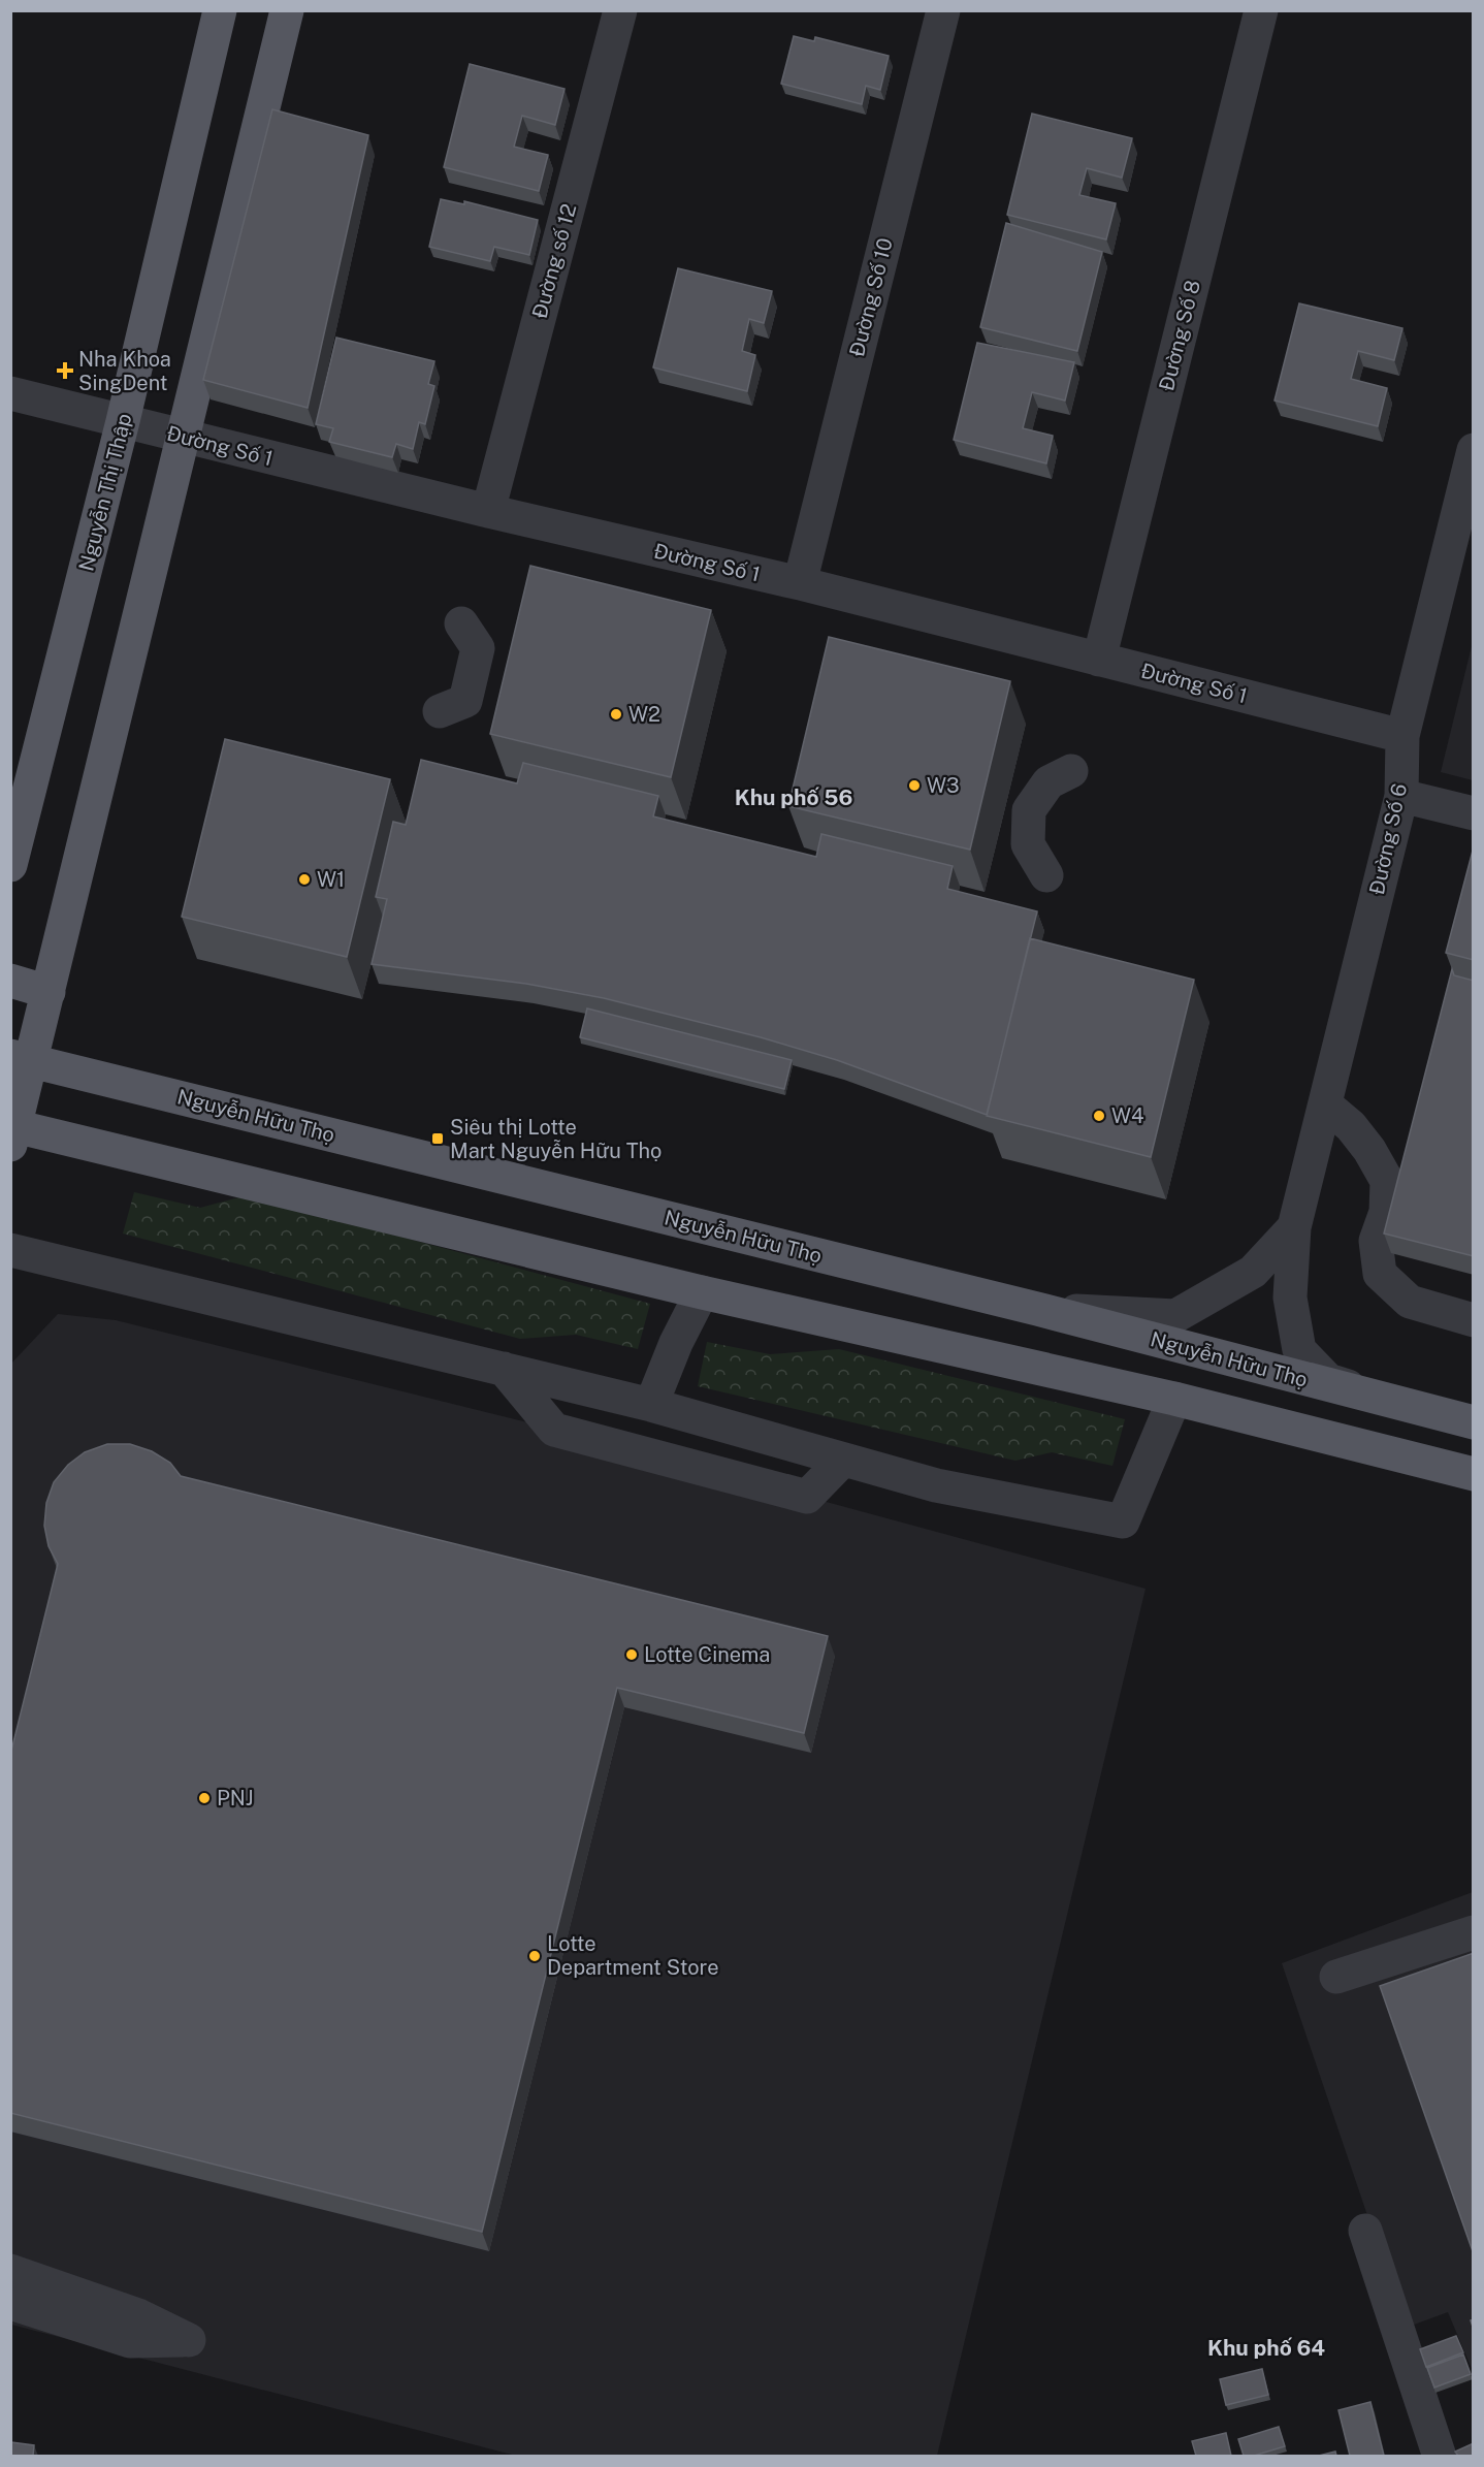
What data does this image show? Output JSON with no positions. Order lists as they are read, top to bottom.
{
  "streets": {
    "main road": ["Nguyễn Thị Thập", "Nguyễn Hữu Thọ"],
    "street": [
      "Đường số 12",
      "Đường Số 10",
      "Đường Số 8",
      "Đường Số 1",
      "Đường Số 6"
    ]
  },
  "crossings": [
    ["Đường số 12", "Đường Số 1"],
    ["Đường Số 10", "Đường Số 1"],
    ["Đường Số 8", "Đường Số 1"],
    ["Đường Số 1", "Nguyễn Thị Thập"],
    ["Đường Số 1", "Đường Số 6"],
    ["Đường Số 6", "Nguyễn Hữu Thọ"]
  ],
  "districts": ["Khu phố 56", "Khu phố 64"],
  "places": {
    "health": ["Nha Khoa SingDent"],
    "other": [
      "W2",
      "W3",
      "W1",
      "W4",
      "Lotte Cinema",
      "PNJ",
      "Lotte Department Store"
    ],
    "transit": ["Siêu thị Lotte Mart Nguyễn Hữu Thọ"]
  }
}
